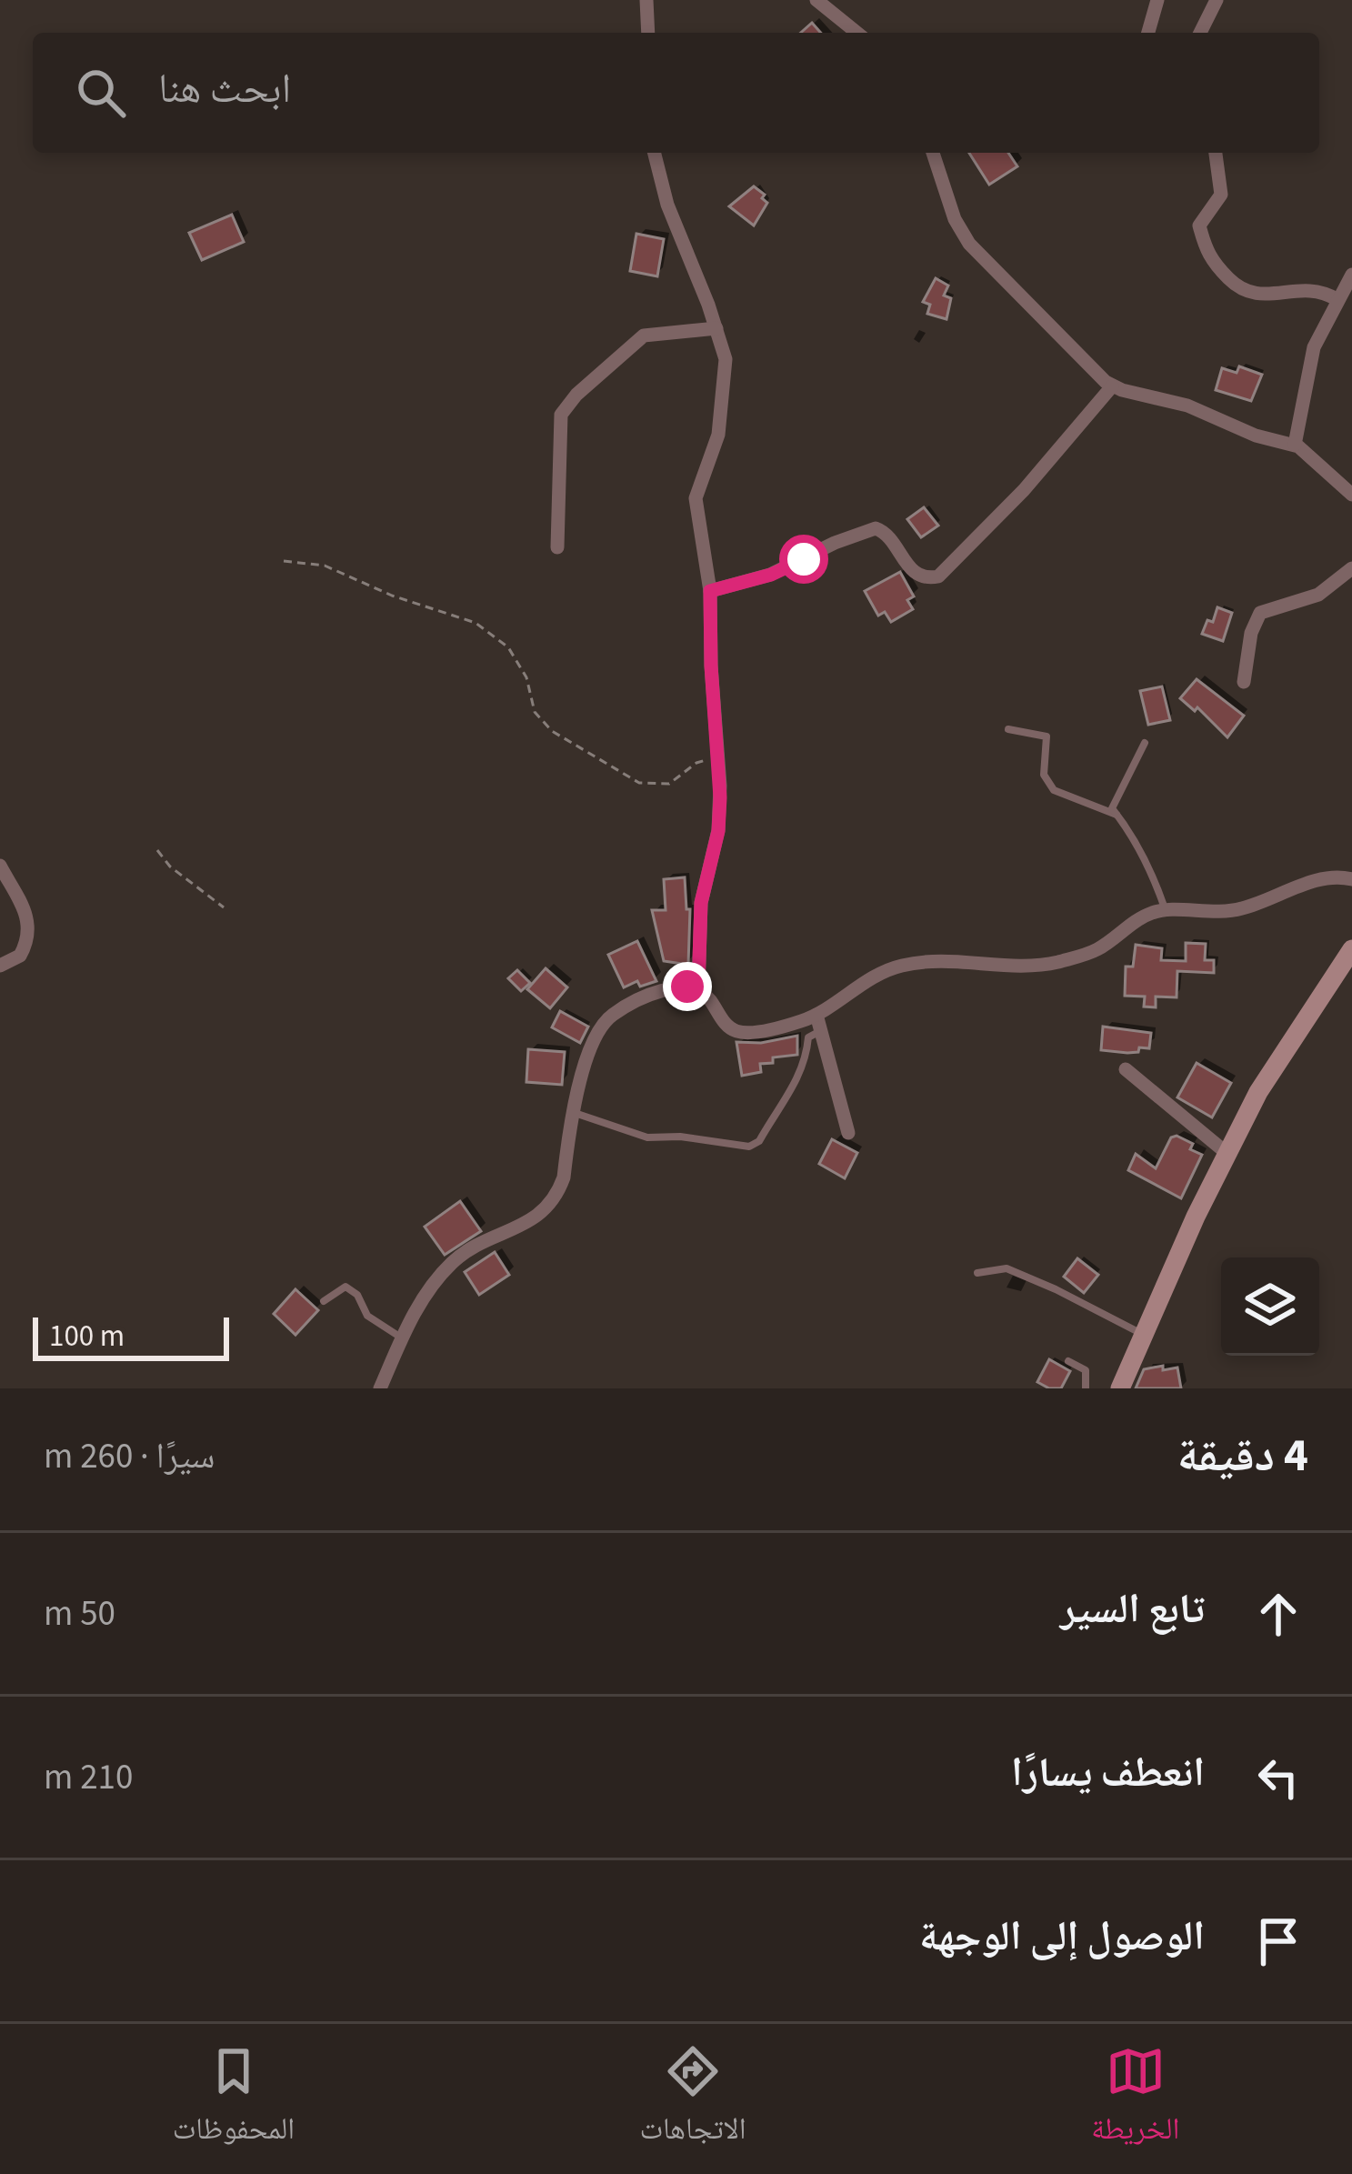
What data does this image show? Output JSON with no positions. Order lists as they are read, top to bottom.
{
  "scale_bar": "100 m",
  "page": {
    "search": "ابحث هنا",
    "scale": "100 m",
    "heading": ["4 دقيقة", "سيرًا · 260 m"],
    "list": [
      ["تابع السير", "50 m"],
      ["انعطف يسارًا", "210 m"],
      "الوصول إلى الوجهة"
    ],
    "nav": ["الخريطة", "الاتجاهات", "المحفوظات"]
  }
}
